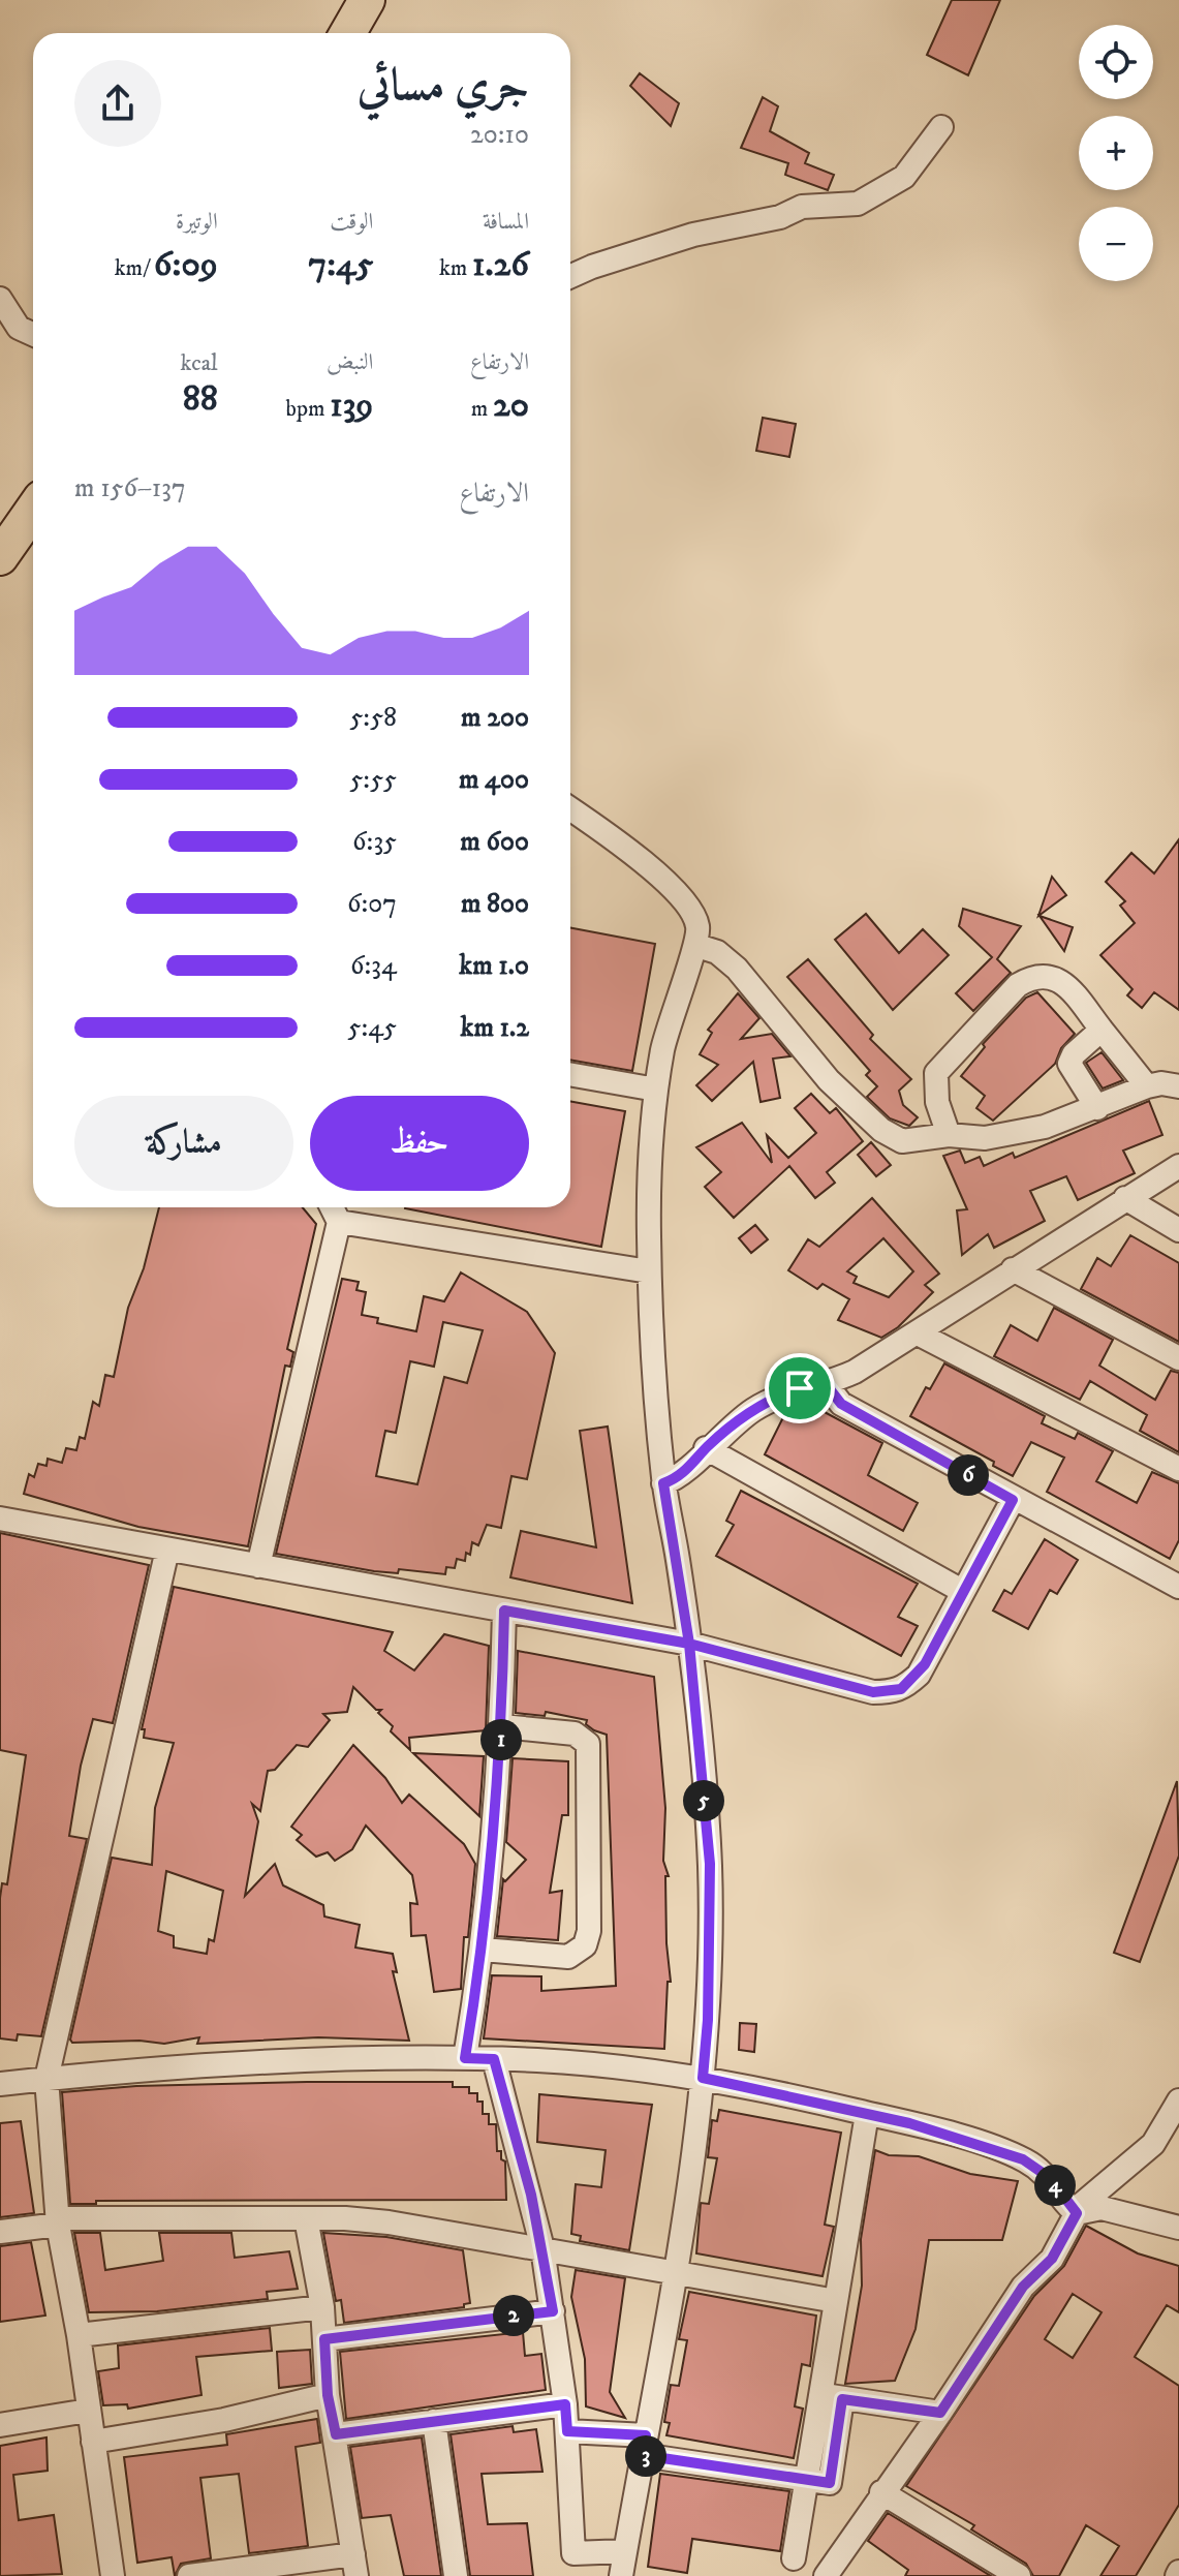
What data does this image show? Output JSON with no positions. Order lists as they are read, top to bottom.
{
  "page": {
    "map_buttons": ["+", "−"],
    "heading": ["جري مسائي", "20:10"],
    "stats": [
      ["المسافة", "1.26 km"],
      ["الوقت", "7:45"],
      ["الوتيرة", "6:09 /km"],
      ["الارتفاع", "20 m"],
      ["النبض", "139 bpm"],
      ["kcal", "88"]
    ],
    "chart": ["الارتفاع", "137–156 m"],
    "list": [
      {
        "name": "200 m",
        "note": "5:58"
      },
      {
        "name": "400 m",
        "note": "5:55"
      },
      {
        "name": "600 m",
        "note": "6:35"
      },
      {
        "name": "800 m",
        "note": "6:07"
      },
      {
        "name": "1.0 km",
        "note": "6:34"
      },
      {
        "name": "1.2 km",
        "note": "5:45"
      }
    ],
    "buttons": ["حفظ", "مشاركة"],
    "pins": [
      "6",
      "1",
      "5",
      "4",
      "2",
      "3"
    ]
  }
}
